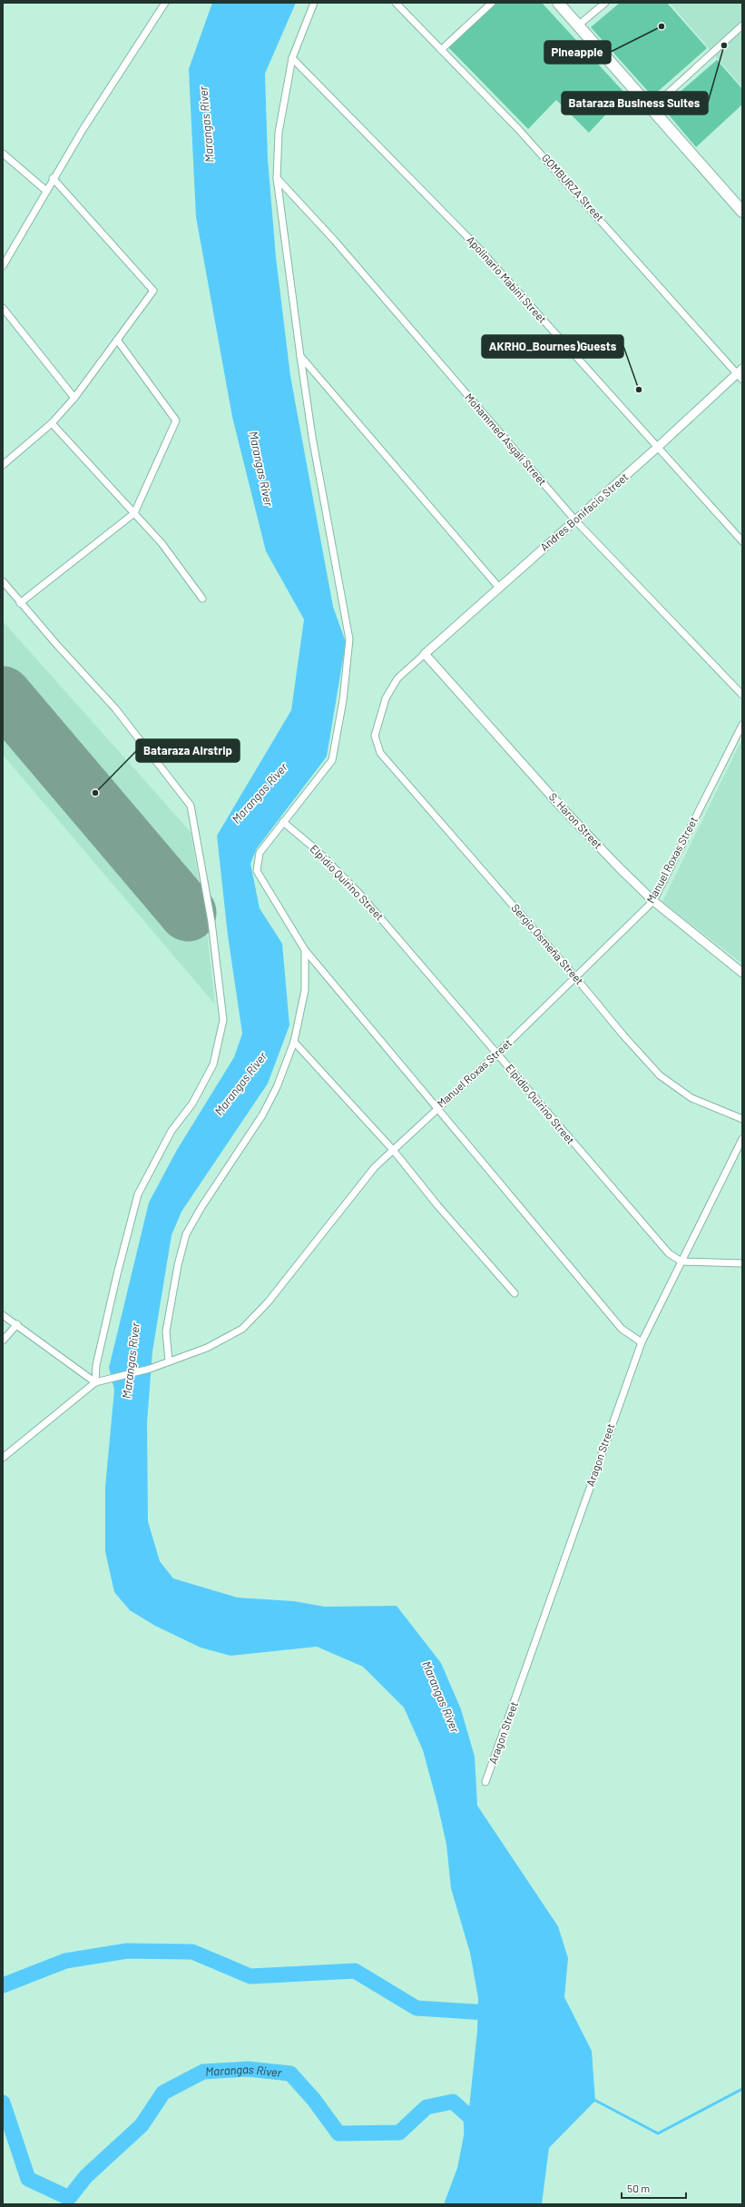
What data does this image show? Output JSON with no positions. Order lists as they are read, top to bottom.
{
  "streets": {
    "street": [
      "GOMBURZA Street",
      "Apolinario Mabini Street",
      "Mohammed Asgali Street",
      "Andres Bonifacio Street",
      "S. Haron Street",
      "Manuel Roxas Street",
      "Elpidio Quirino Street",
      "Sergio Osmeña Street",
      "Aragon Street"
    ]
  },
  "crossings": [
    ["GOMBURZA Street", "Andres Bonifacio Street"],
    ["Apolinario Mabini Street", "Andres Bonifacio Street"],
    ["Mohammed Asgali Street", "Andres Bonifacio Street"],
    ["Andres Bonifacio Street", "S. Haron Street"],
    ["Andres Bonifacio Street", "Sergio Osmeña Street"],
    ["S. Haron Street", "Manuel Roxas Street"],
    ["S. Haron Street", "Sergio Osmeña Street"],
    ["Manuel Roxas Street", "Elpidio Quirino Street"],
    ["Manuel Roxas Street", "Sergio Osmeña Street"],
    ["Elpidio Quirino Street", "Aragon Street"]
  ],
  "water": ["Marangas River"],
  "places": [
    "Pineapple",
    "Bataraza Business Suites",
    "AKRHO_Bournes)Guests",
    "Bataraza Airstrip"
  ],
  "scale_bar": "50 m"
}
